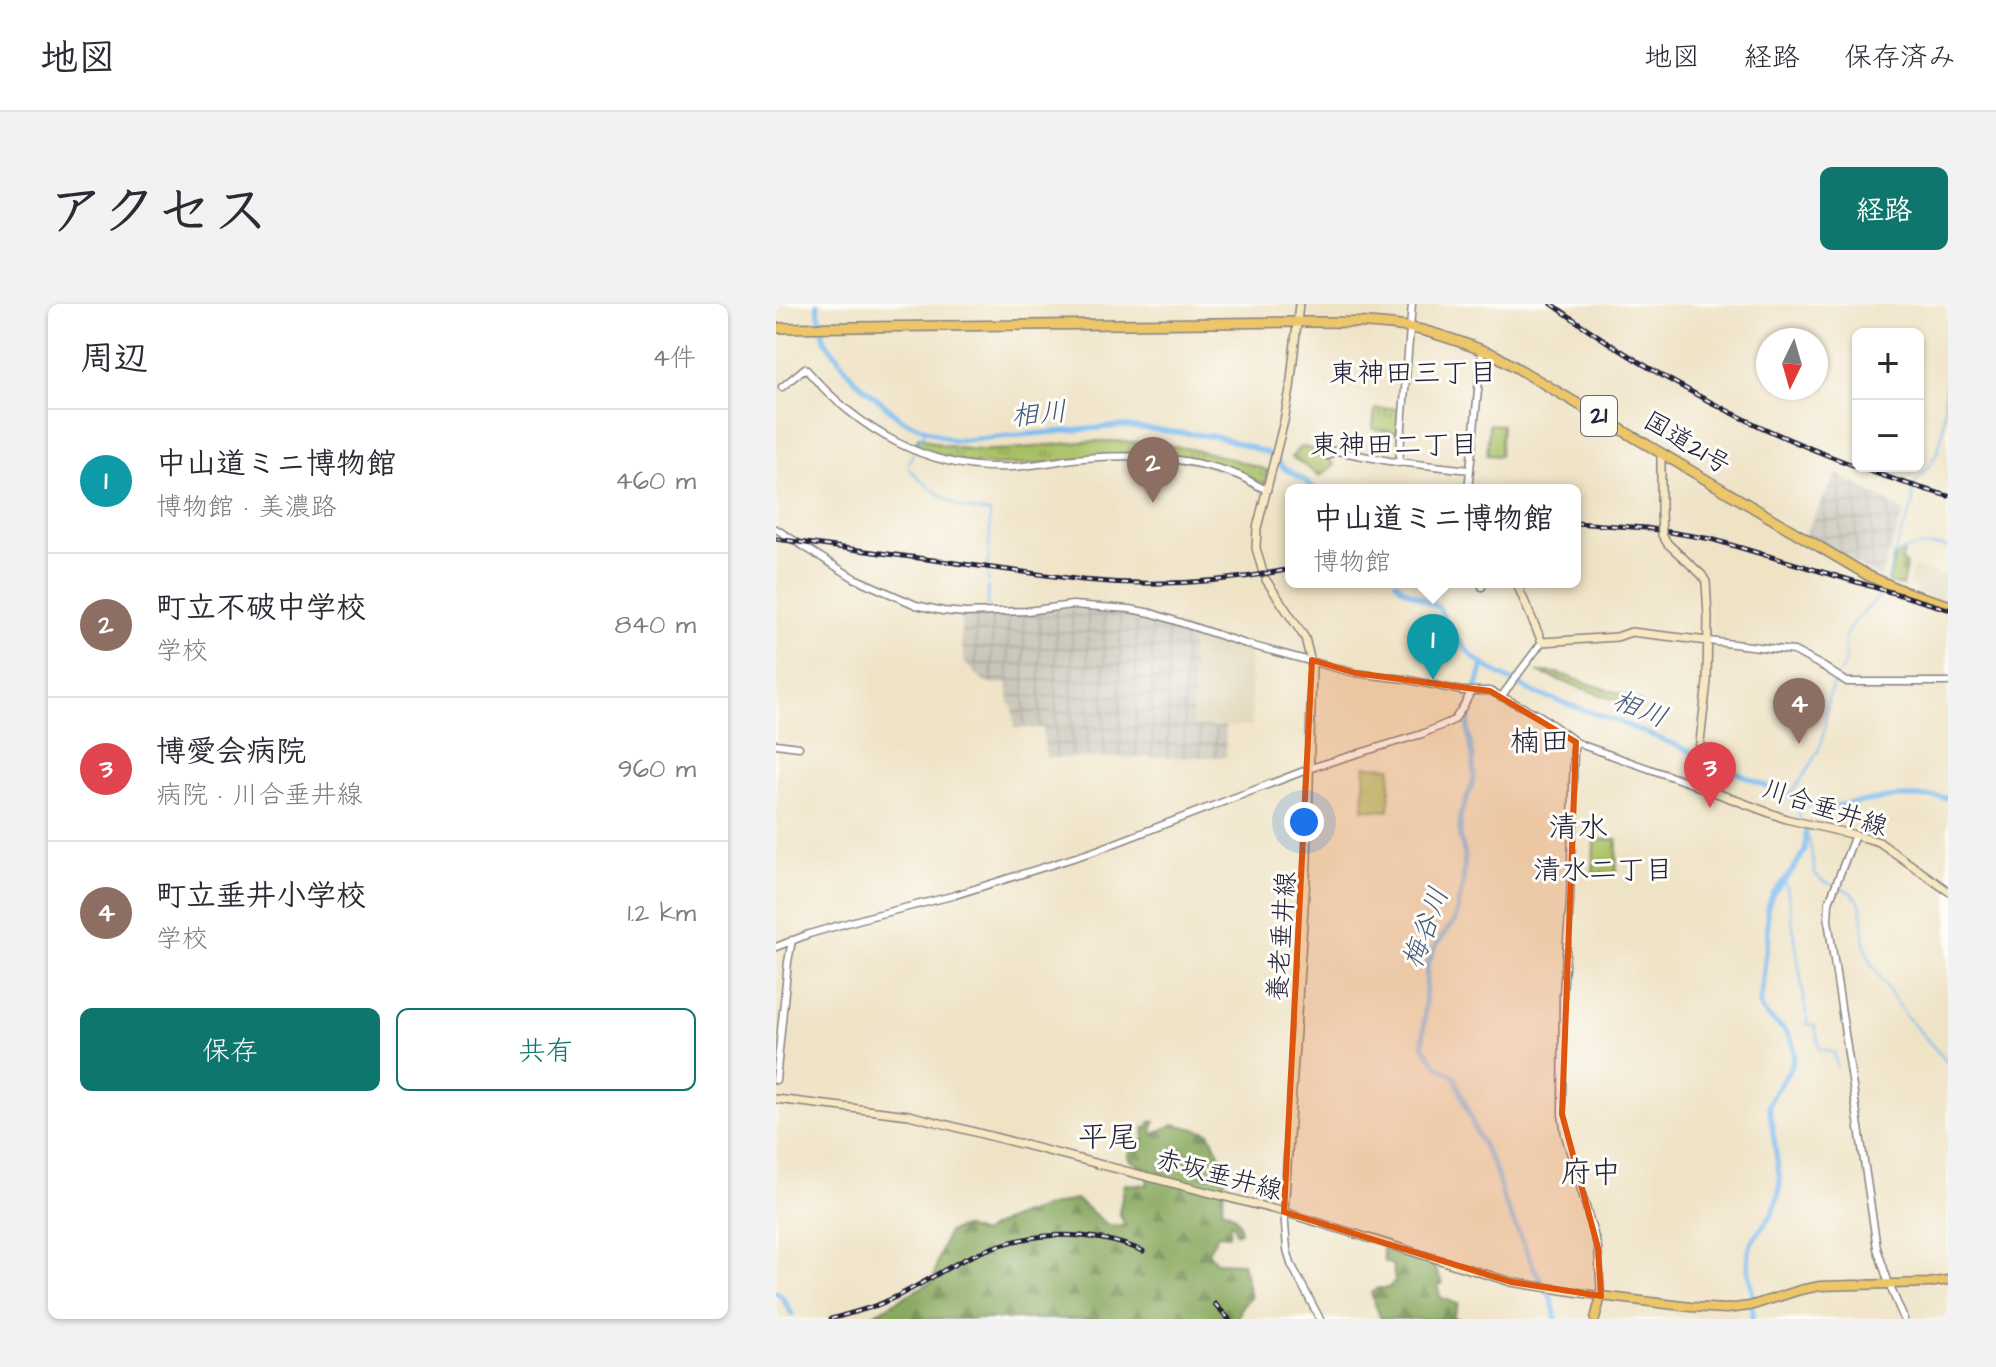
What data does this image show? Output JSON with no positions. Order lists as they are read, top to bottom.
{
  "streets": {
    "highway": ["21", "国道21号"],
    "main road": ["川合垂井線", "養老垂井線", "赤坂垂井線"]
  },
  "crossings": [
    ["国道21号", "養老垂井線"],
    ["養老垂井線", "赤坂垂井線"]
  ],
  "districts": [
    "東神田三丁目",
    "東神田二丁目",
    "楠田",
    "清水",
    "清水二丁目",
    "平尾",
    "府中"
  ],
  "water": ["相川", "梅谷川"],
  "north": "bottom",
  "page": {
    "header": "地図",
    "nav": ["地図", "経路", "保存済み"],
    "title": "アクセス",
    "buttons": [
      "経路",
      ["保存", "共有"]
    ],
    "heading": ["周辺", "4件"],
    "map_buttons": ["+", "−"],
    "list": [
      {
        "mark": "1",
        "name": "中山道ミニ博物館",
        "note": "博物館 · 美濃路",
        "value": "460 m"
      },
      {
        "mark": "2",
        "name": "町立不破中学校",
        "note": "学校",
        "value": "840 m"
      },
      {
        "mark": "3",
        "name": "博愛会病院",
        "note": "病院 · 川合垂井線",
        "value": "960 m"
      },
      {
        "mark": "4",
        "name": "町立垂井小学校",
        "note": "学校",
        "value": "1.2 km"
      }
    ],
    "pins": [
      "2",
      "1",
      "4",
      "3"
    ],
    "popup": ["中山道ミニ博物館", "博物館"]
  }
}
